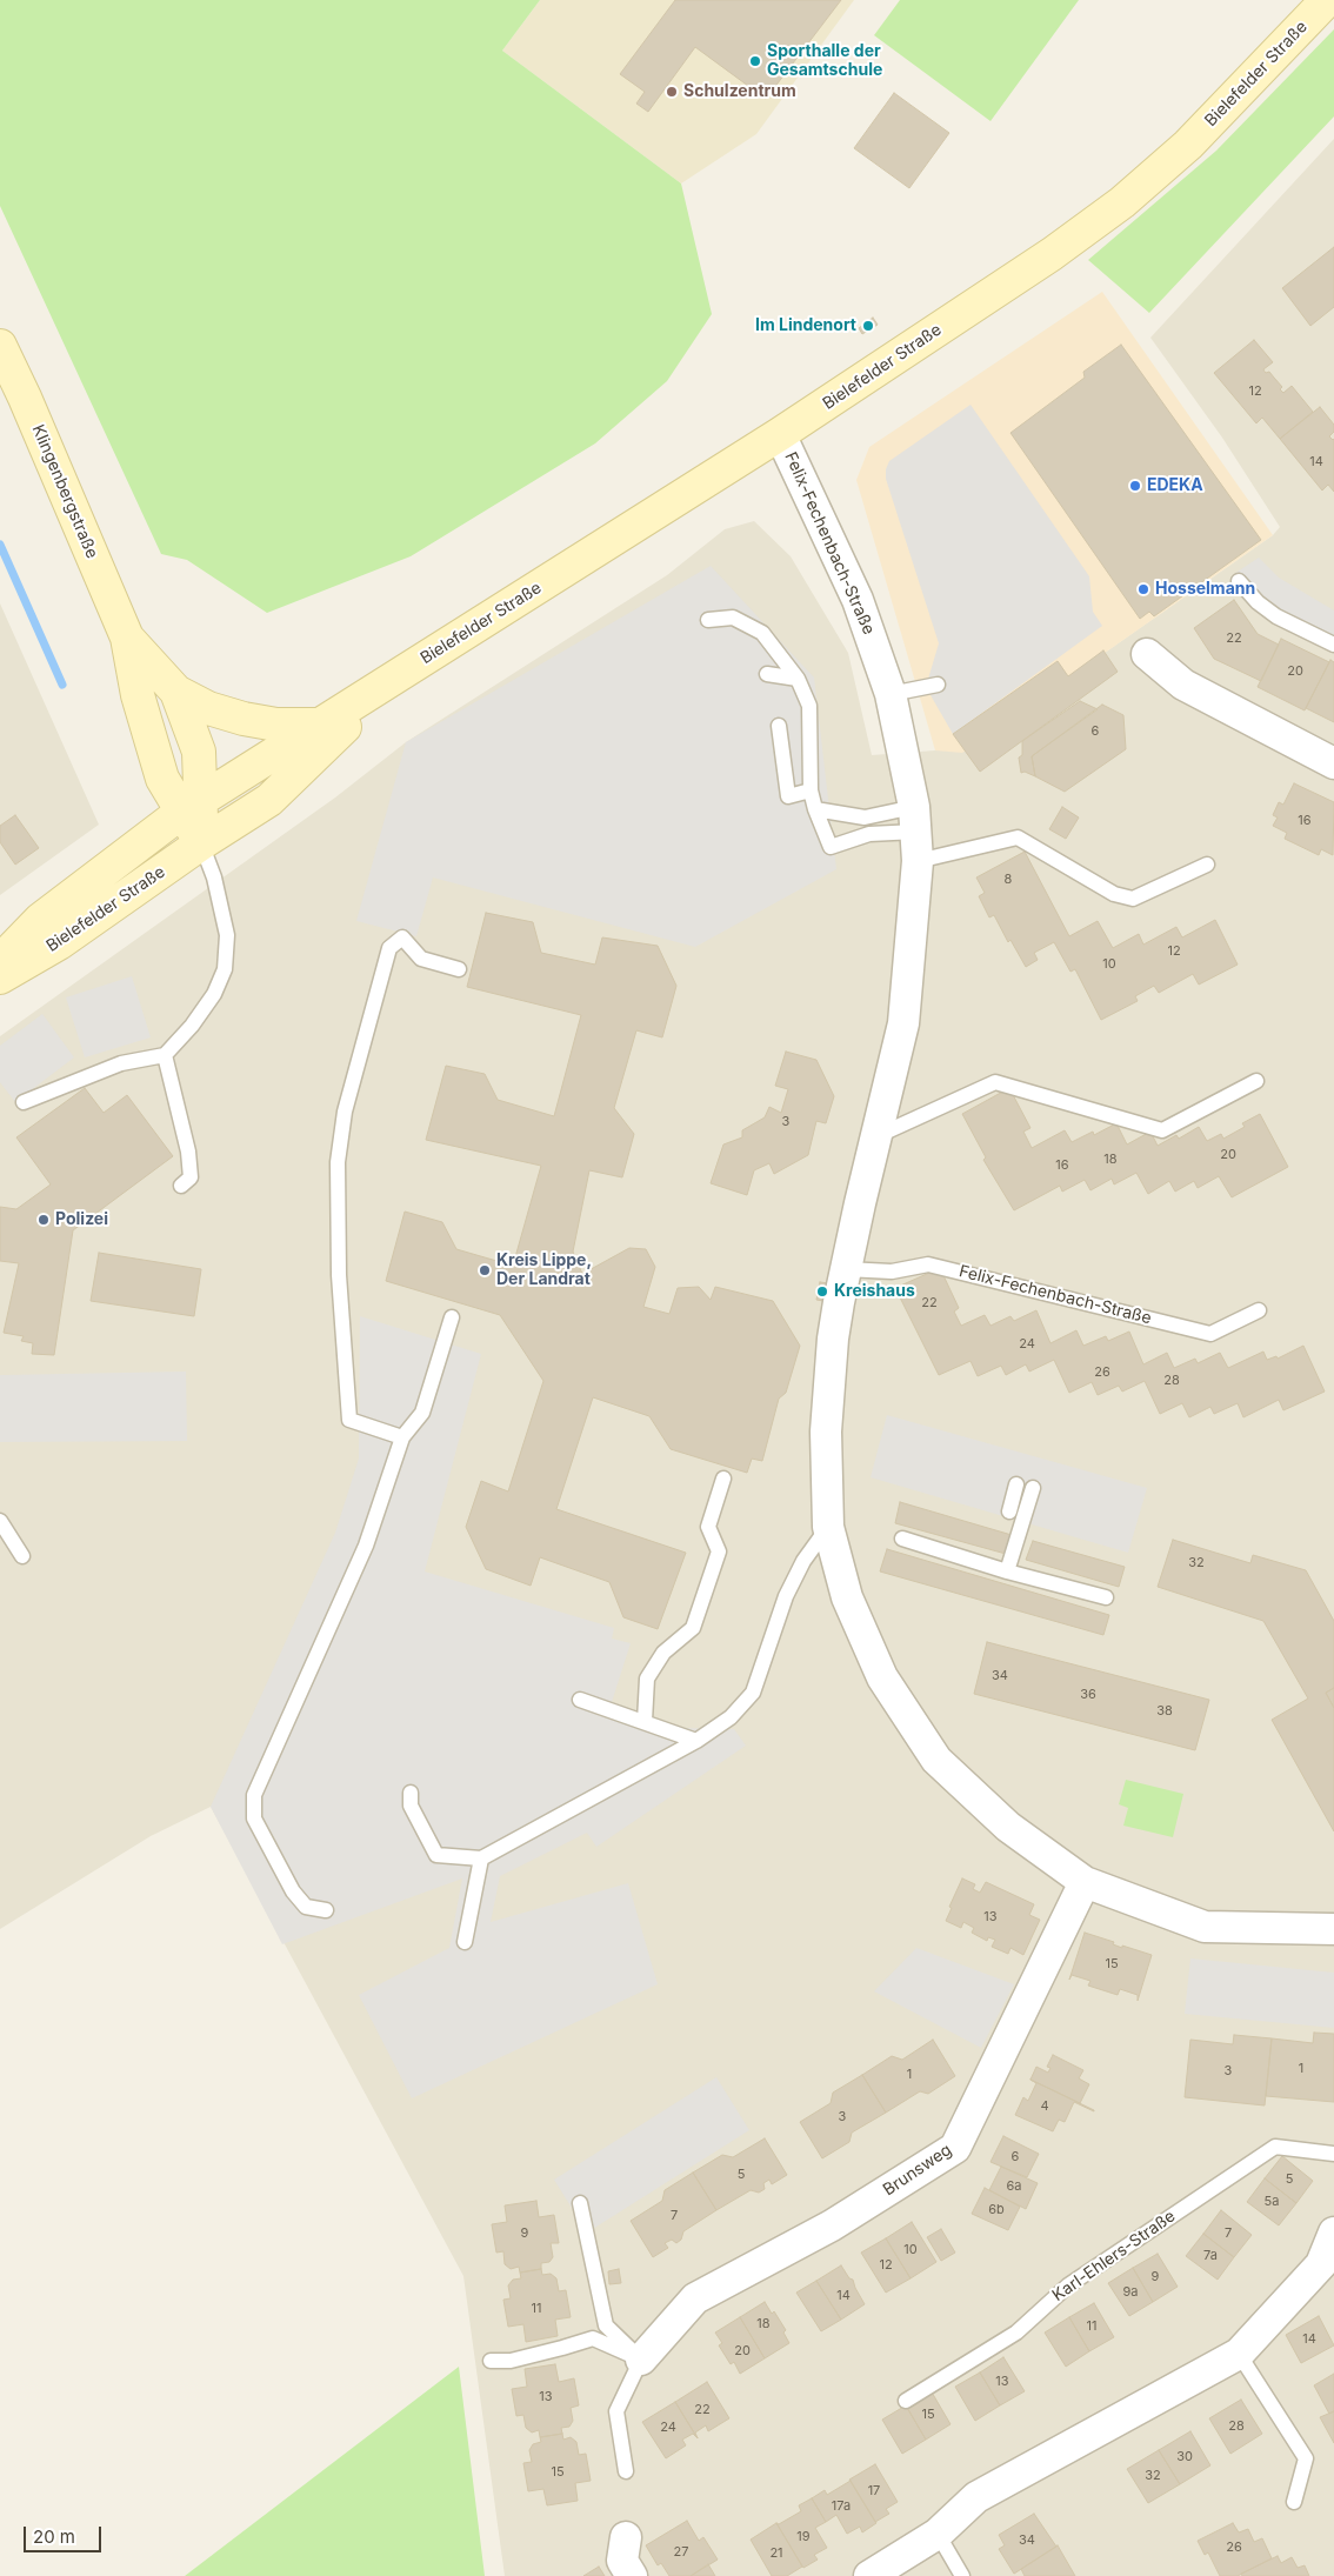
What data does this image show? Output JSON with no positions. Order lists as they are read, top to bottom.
{
  "streets": {
    "main road": ["Bielefelder Straße", "Klingenbergstraße"],
    "street": ["Felix-Fechenbach-Straße", "Brunsweg"],
    "lane": ["Karl-Ehlers-Straße"]
  },
  "crossings": [
    ["Bielefelder Straße", "Klingenbergstraße"],
    ["Bielefelder Straße", "Felix-Fechenbach-Straße"],
    ["Felix-Fechenbach-Straße", "Brunsweg"]
  ],
  "places": [
    "Sporthalle der Gesamtschule",
    "Schulzentrum",
    "Im Lindenort",
    "EDEKA",
    "Hosselmann",
    "Polizei",
    "Kreis Lippe, Der Landrat",
    "Kreishaus"
  ],
  "house_numbers": [
    "12",
    "14",
    "22",
    "20",
    "6",
    "16",
    "8",
    "12",
    "10",
    "3",
    "20",
    "18",
    "16",
    "22",
    "24",
    "26",
    "28",
    "32",
    "34",
    "36",
    "38",
    "13",
    "15",
    "1",
    "3",
    "1",
    "4",
    "3",
    "6",
    "5",
    "5",
    "6a",
    "5a",
    "6b",
    "7",
    "9",
    "7",
    "10",
    "7a",
    "12",
    "9",
    "9a",
    "14",
    "11",
    "18",
    "11",
    "14",
    "20",
    "13",
    "13",
    "22",
    "15",
    "28",
    "24",
    "30",
    "15",
    "32",
    "17",
    "17a",
    "19",
    "34",
    "26",
    "27",
    "21"
  ],
  "scale_bar": "20 m"
}
